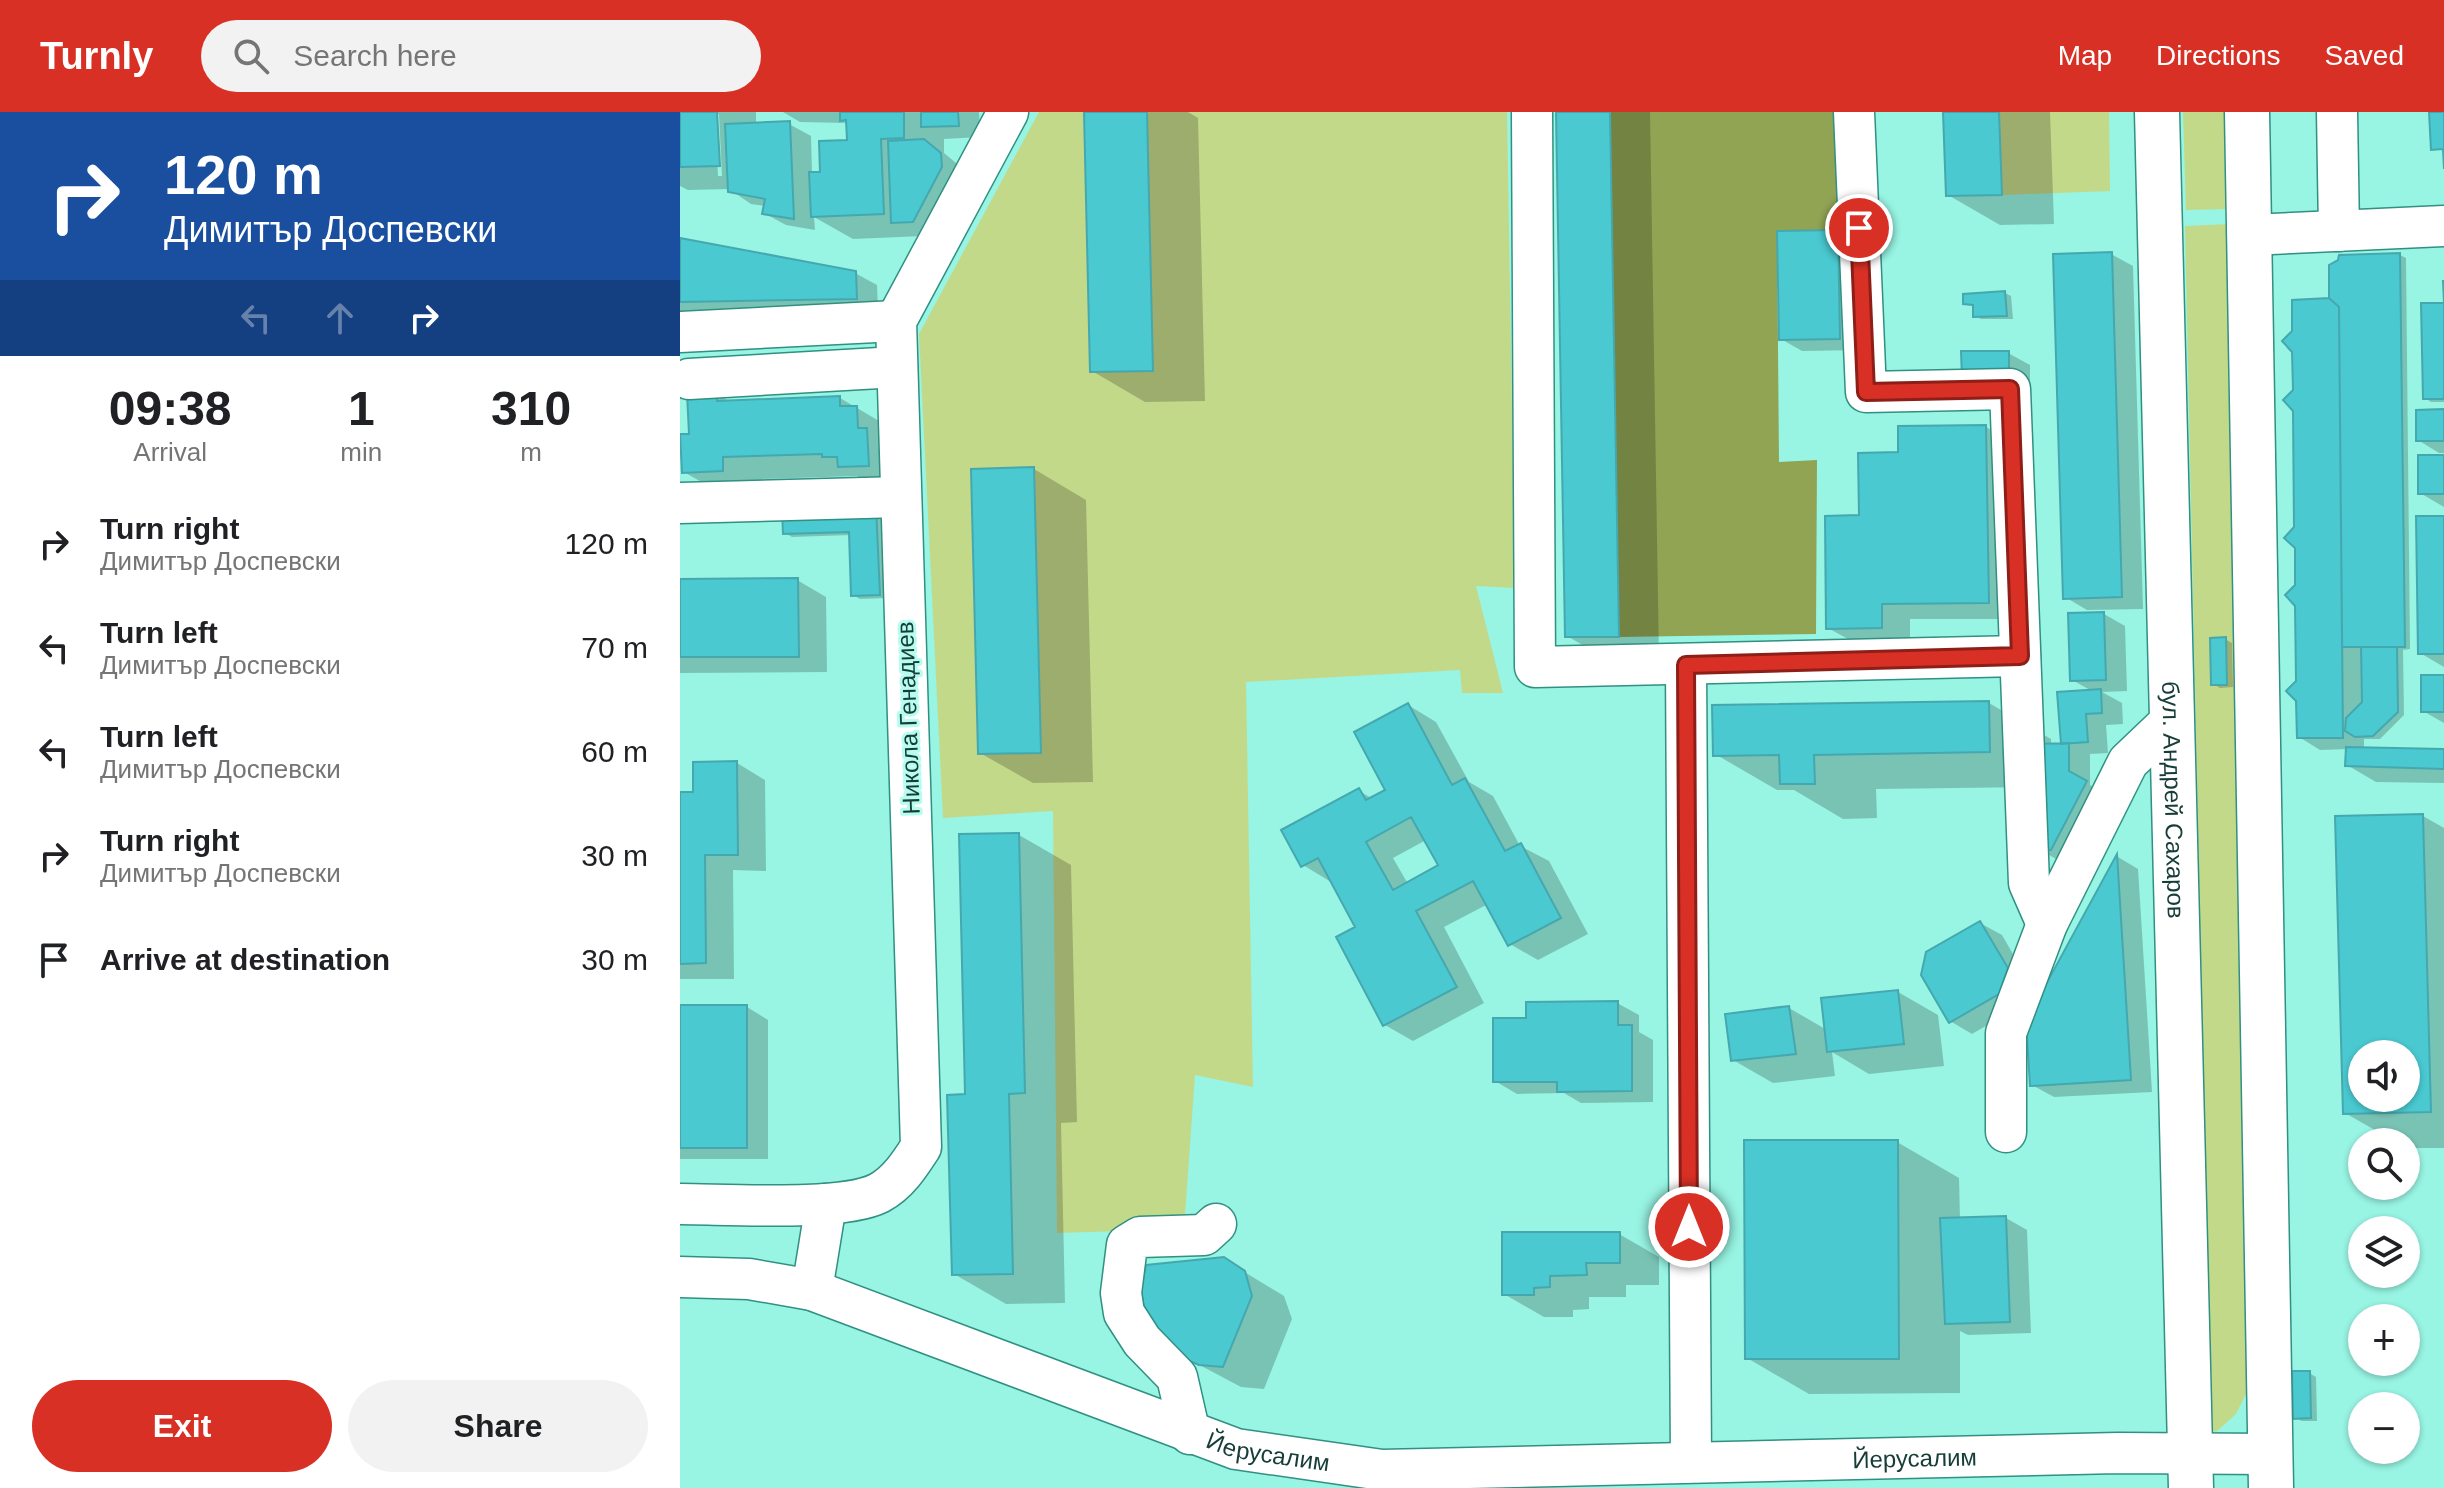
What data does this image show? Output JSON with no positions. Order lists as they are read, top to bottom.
{
  "streets": {
    "main road": ["бул. Андрей Сахаров"],
    "street": ["Никола Генадиев", "Йерусалим"]
  },
  "crossings": [
    ["бул. Андрей Сахаров", "Йерусалим"]
  ],
  "page": {
    "header": "Turnly",
    "search": "Search here",
    "nav": ["Map", "Directions", "Saved"],
    "turn": ["120 m", "Димитър Доспевски"],
    "eta": [
      "09:38",
      "Arrival",
      "1",
      "min",
      "310",
      "m"
    ],
    "list": [
      {
        "name": "Turn right",
        "note": "Димитър Доспевски",
        "value": "120 m"
      },
      {
        "name": "Turn left",
        "note": "Димитър Доспевски",
        "value": "70 m"
      },
      {
        "name": "Turn left",
        "note": "Димитър Доспевски",
        "value": "60 m"
      },
      {
        "name": "Turn right",
        "note": "Димитър Доспевски",
        "value": "30 m"
      },
      {
        "name": "Arrive at destination",
        "value": "30 m"
      }
    ],
    "map_buttons": ["+", "−"],
    "buttons": ["Exit", "Share"]
  }
}
